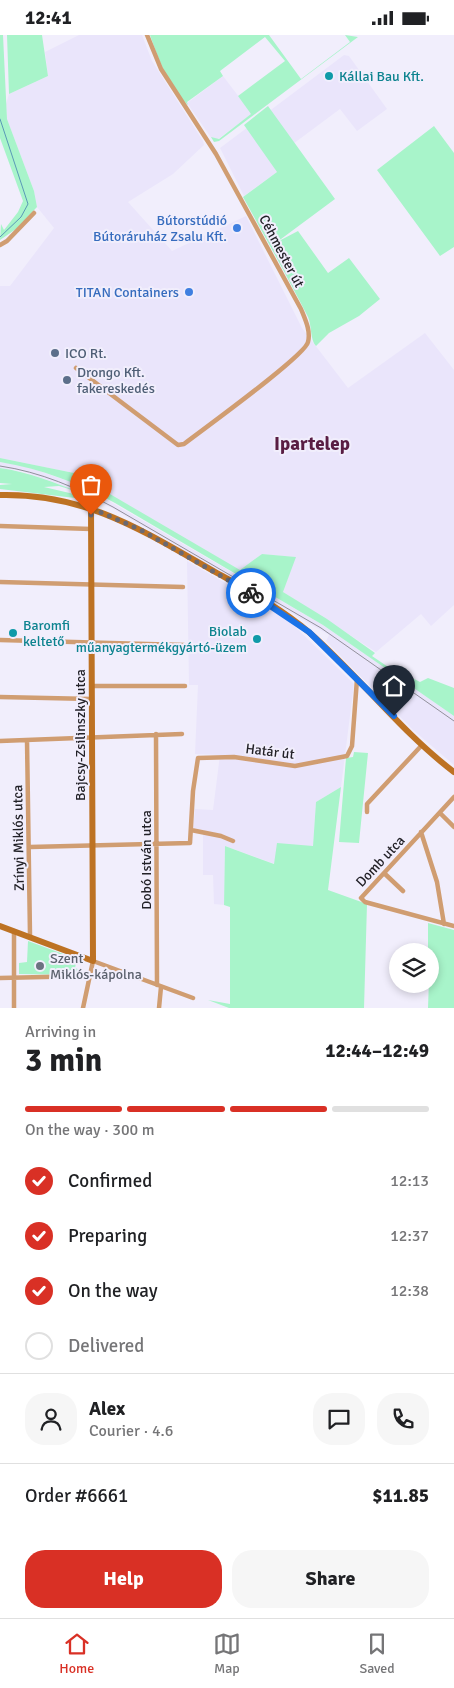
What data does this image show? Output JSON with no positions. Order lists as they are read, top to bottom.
{
  "streets": {
    "street": [
      "Céhmester út",
      "Bajcsy-Zsilinszky utca",
      "Határ út",
      "Zrínyi Miklós utca",
      "Dobó István utca",
      "Domb utca"
    ]
  },
  "crossings": [
    ["Határ út", "Dobó István utca"]
  ],
  "districts": ["Ipartelep"],
  "places": [
    "Kállai Bau Kft.",
    "Bútorstúdió Bútoráruház Zsalu Kft.",
    "TITAN Containers",
    "ICO Rt.",
    "Drongo Kft. fakereskedés",
    "Baromfi keltető",
    "Biolab műanyagtermékgyártó-üzem",
    "Szent Miklós-kápolna"
  ],
  "page": {
    "status": "12:41",
    "heading": ["3 min", "Arriving in", "12:44–12:49"],
    "panel": [
      "Alex",
      "Courier · 4.6",
      "Order #6661",
      "$11.85"
    ],
    "bar": "On the way · 300 m",
    "list": [
      ["Confirmed", "12:13"],
      ["Preparing", "12:37"],
      ["On the way", "12:38"],
      "Delivered"
    ],
    "buttons": ["Help", "Share"],
    "tabs": ["Home", "Map", "Saved"]
  }
}
